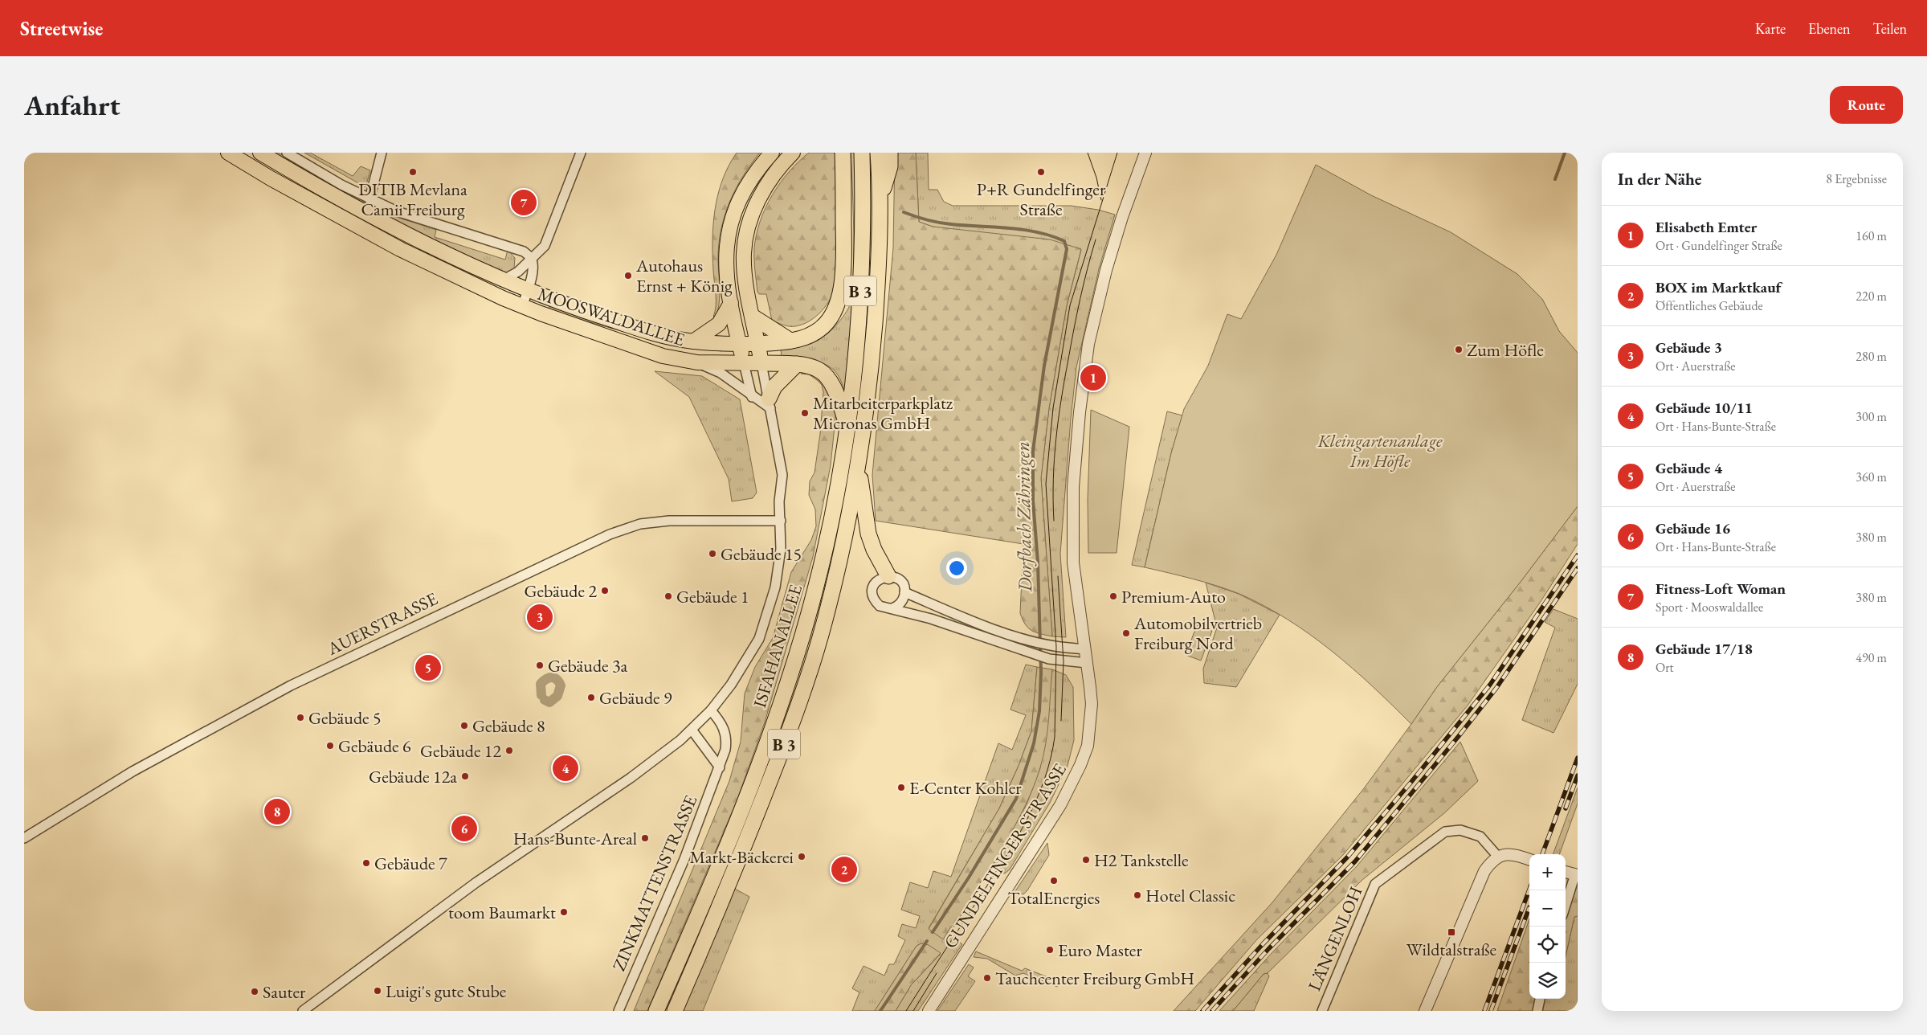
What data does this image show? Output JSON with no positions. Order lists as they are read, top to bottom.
{
  "streets": {
    "highway": ["B 3", "ISFAHANALLEE"],
    "main road": ["MOOSWALDALLEE"],
    "street": [
      "AUERSTRASSE",
      "GUNDELFINGER STRASSE",
      "ZINKMATTENSTRASSE",
      "LÄNGENLOH"
    ]
  },
  "water": ["Dorfbach Zähringen"],
  "parks": ["Kleingartenanlage Im Höfle"],
  "places": {
    "other": [
      "DITIB Mevlana Camii Freiburg",
      "P+R Gundelfinger Straße",
      "Autohaus Ernst + König",
      "Zum Höfle",
      "Mitarbeiterparkplatz Micronas GmbH",
      "Gebäude 15",
      "Gebäude 2",
      "Gebäude 1",
      "Premium-Auto",
      "Automobilvertrieb Freiburg Nord",
      "Gebäude 3a",
      "Gebäude 9",
      "Gebäude 5",
      "Gebäude 8",
      "Gebäude 6",
      "Gebäude 12",
      "Gebäude 12a",
      "E-Center Kohler",
      "Hans-Bunte-Areal",
      "Markt-Bäckerei",
      "H2 Tankstelle",
      "Gebäude 7",
      "TotalEnergies",
      "Hotel Classic",
      "toom Baumarkt",
      "Euro Master",
      "Tauchcenter Freiburg GmbH",
      "Luigi's gute Stube",
      "Sauter"
    ],
    "transit": ["Wildtalstraße"]
  },
  "page": {
    "header": "Streetwise",
    "nav": ["Karte", "Ebenen", "Teilen"],
    "buttons": "Route",
    "title": "Anfahrt",
    "heading": ["In der Nähe", "8 Ergebnisse"],
    "pins": [
      "7",
      "1",
      "3",
      "5",
      "4",
      "8",
      "6",
      "2"
    ],
    "list": [
      {
        "mark": "1",
        "name": "Elisabeth Emter",
        "note": "Ort · Gundelfinger Straße",
        "value": "160 m"
      },
      {
        "mark": "2",
        "name": "BOX im Marktkauf",
        "note": "Öffentliches Gebäude",
        "value": "220 m"
      },
      {
        "mark": "3",
        "name": "Gebäude 3",
        "note": "Ort · Auerstraße",
        "value": "280 m"
      },
      {
        "mark": "4",
        "name": "Gebäude 10/11",
        "note": "Ort · Hans-Bunte-Straße",
        "value": "300 m"
      },
      {
        "mark": "5",
        "name": "Gebäude 4",
        "note": "Ort · Auerstraße",
        "value": "360 m"
      },
      {
        "mark": "6",
        "name": "Gebäude 16",
        "note": "Ort · Hans-Bunte-Straße",
        "value": "380 m"
      },
      {
        "mark": "7",
        "name": "Fitness-Loft Woman",
        "note": "Sport · Mooswaldallee",
        "value": "380 m"
      },
      {
        "mark": "8",
        "name": "Gebäude 17/18",
        "note": "Ort",
        "value": "490 m"
      }
    ],
    "map_buttons": ["+", "−"]
  }
}
